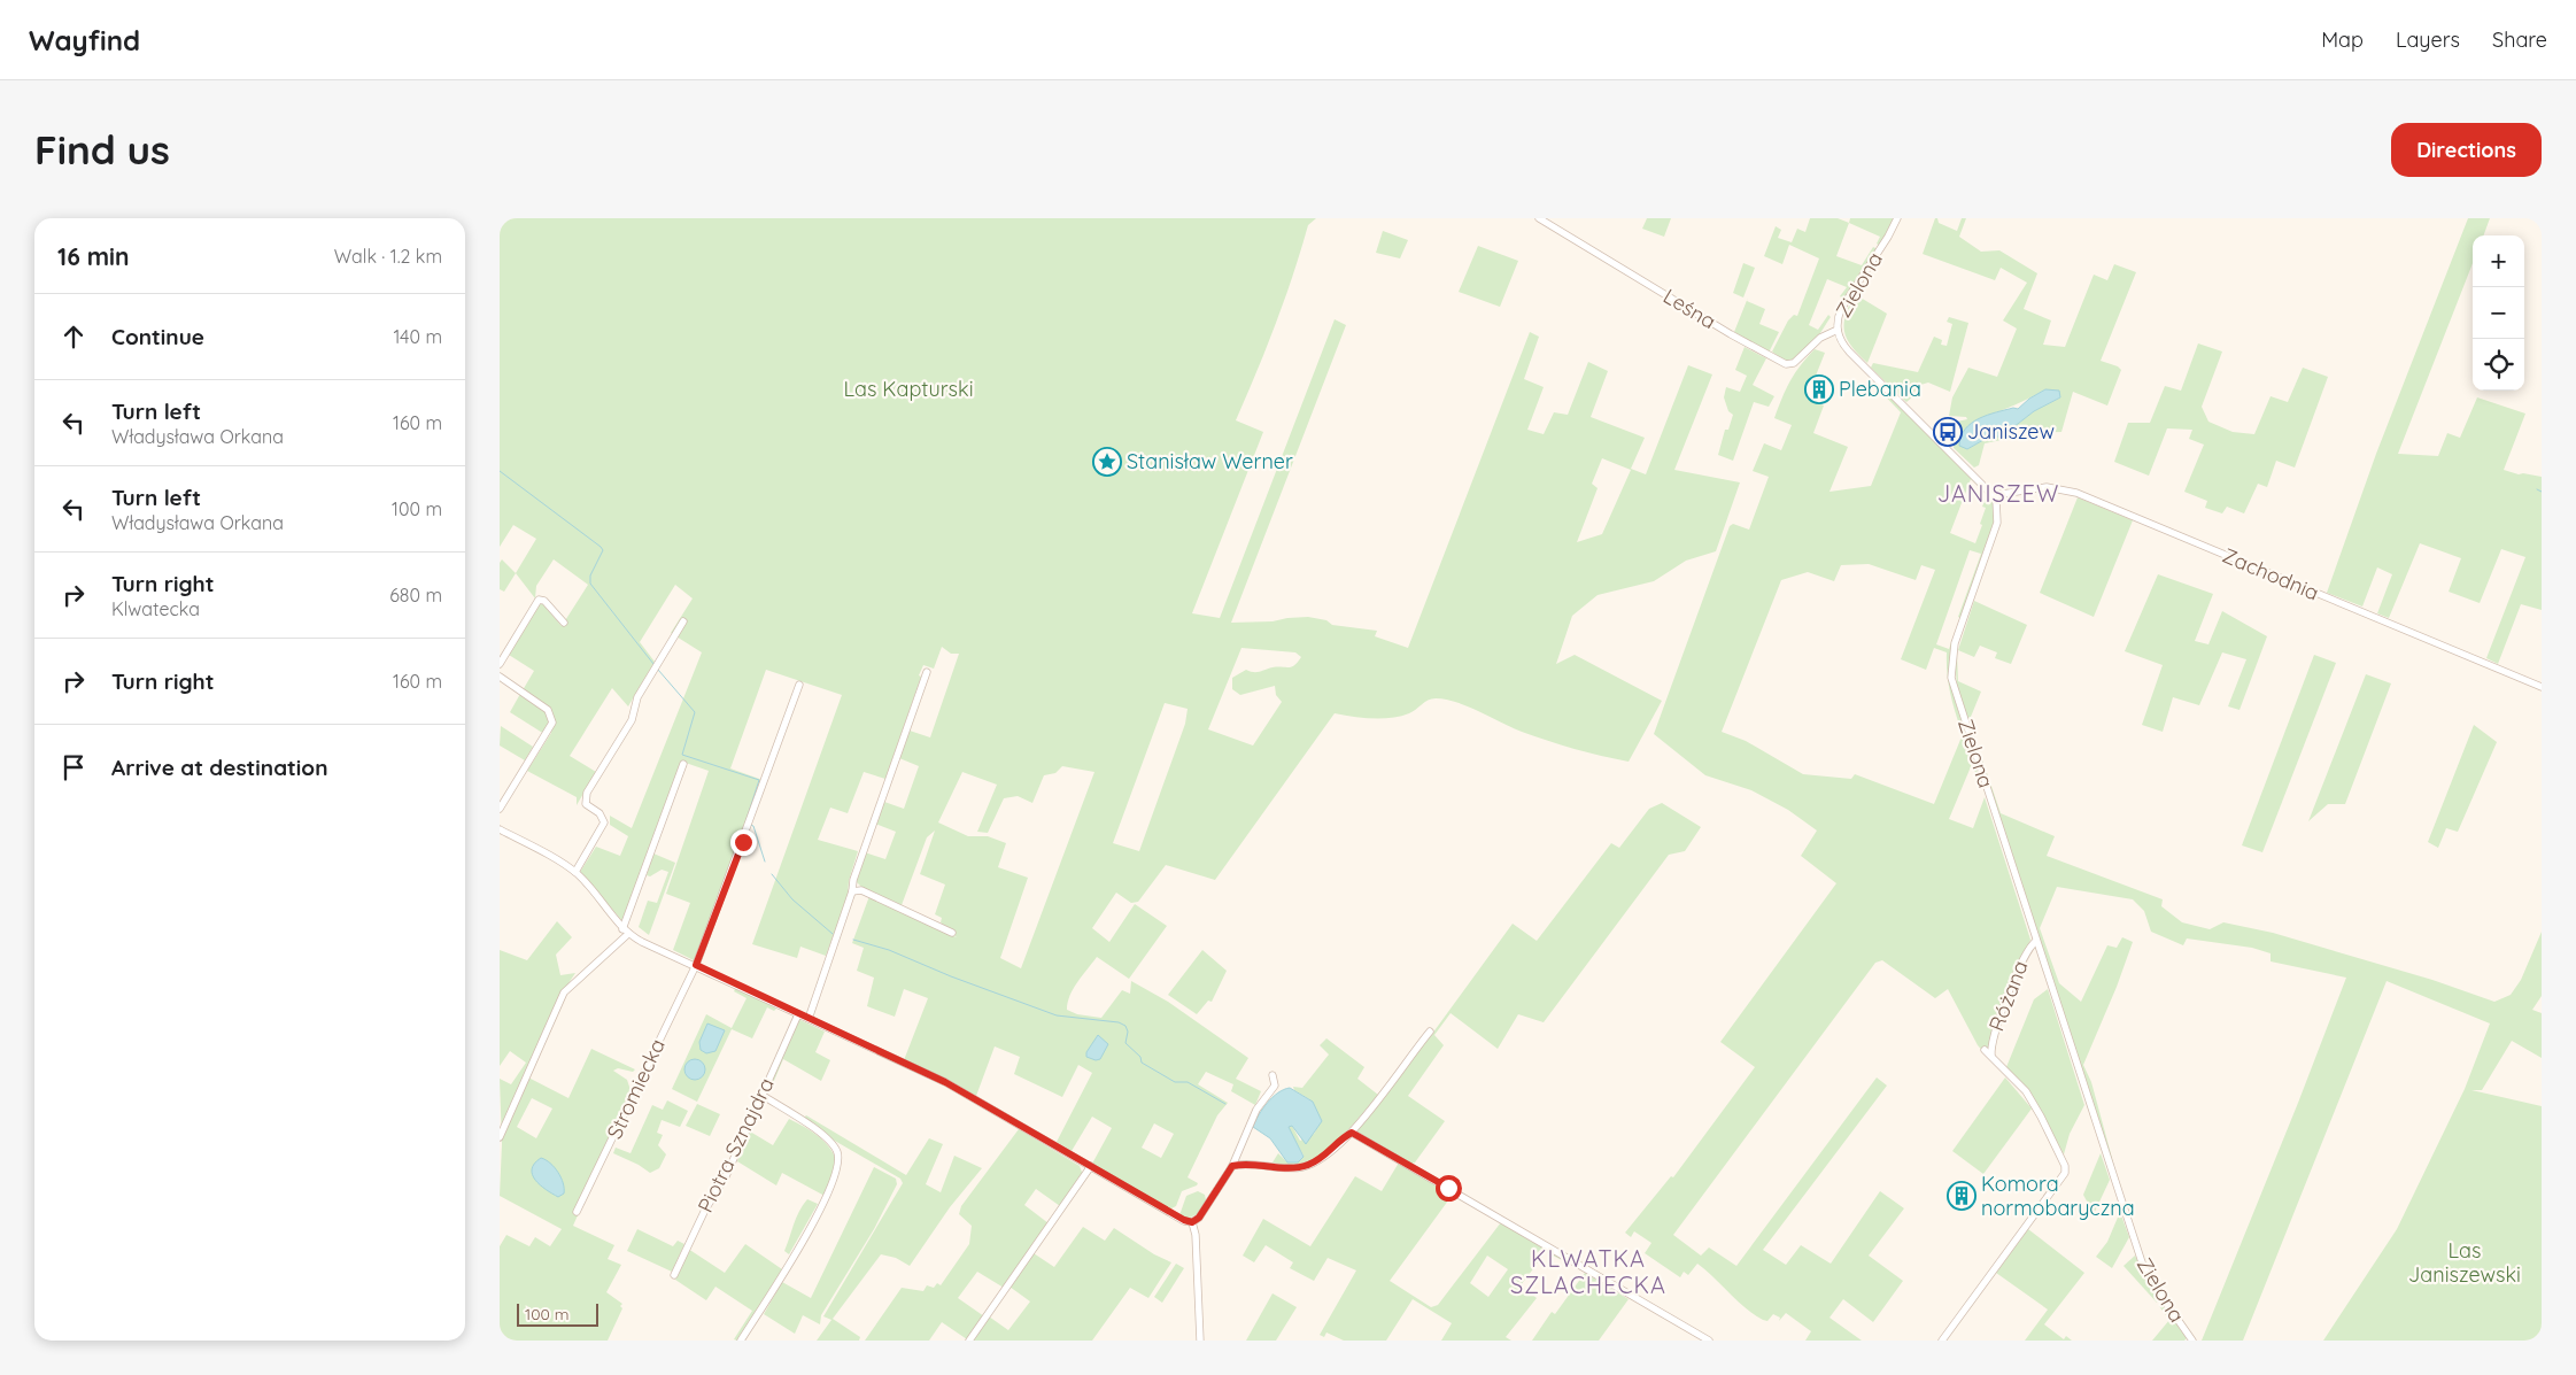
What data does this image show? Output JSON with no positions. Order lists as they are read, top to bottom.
{
  "streets": {
    "street": [
      "Zielona",
      "Leśna",
      "Zachodnia",
      "Różana",
      "Stromiecka",
      "Piotra Sznajdra"
    ]
  },
  "crossings": [
    ["Zielona", "Leśna"],
    ["Zielona", "Zachodnia"],
    ["Zielona", "Różana"]
  ],
  "districts": ["JANISZEW", "KLWATKA SZLACHECKA"],
  "parks": ["Las Kapturski", "Las Janiszewski"],
  "places": {
    "building": ["Plebania", "Komora normobaryczna"],
    "bus stop": ["Janiszew"],
    "place": ["Stanisław Werner"]
  },
  "scale_bar": "100 m",
  "page": {
    "header": "Wayfind",
    "nav": ["Map", "Layers", "Share"],
    "buttons": "Directions",
    "title": "Find us",
    "heading": ["16 min", "Walk · 1.2 km"],
    "map_buttons": ["+", "−"],
    "list": [
      ["Continue", "140 m"],
      ["Turn left", "Władysława Orkana", "160 m"],
      ["Turn left", "Władysława Orkana", "100 m"],
      ["Turn right", "Klwatecka", "680 m"],
      ["Turn right", "160 m"],
      "Arrive at destination"
    ],
    "scale": "100 m"
  }
}
